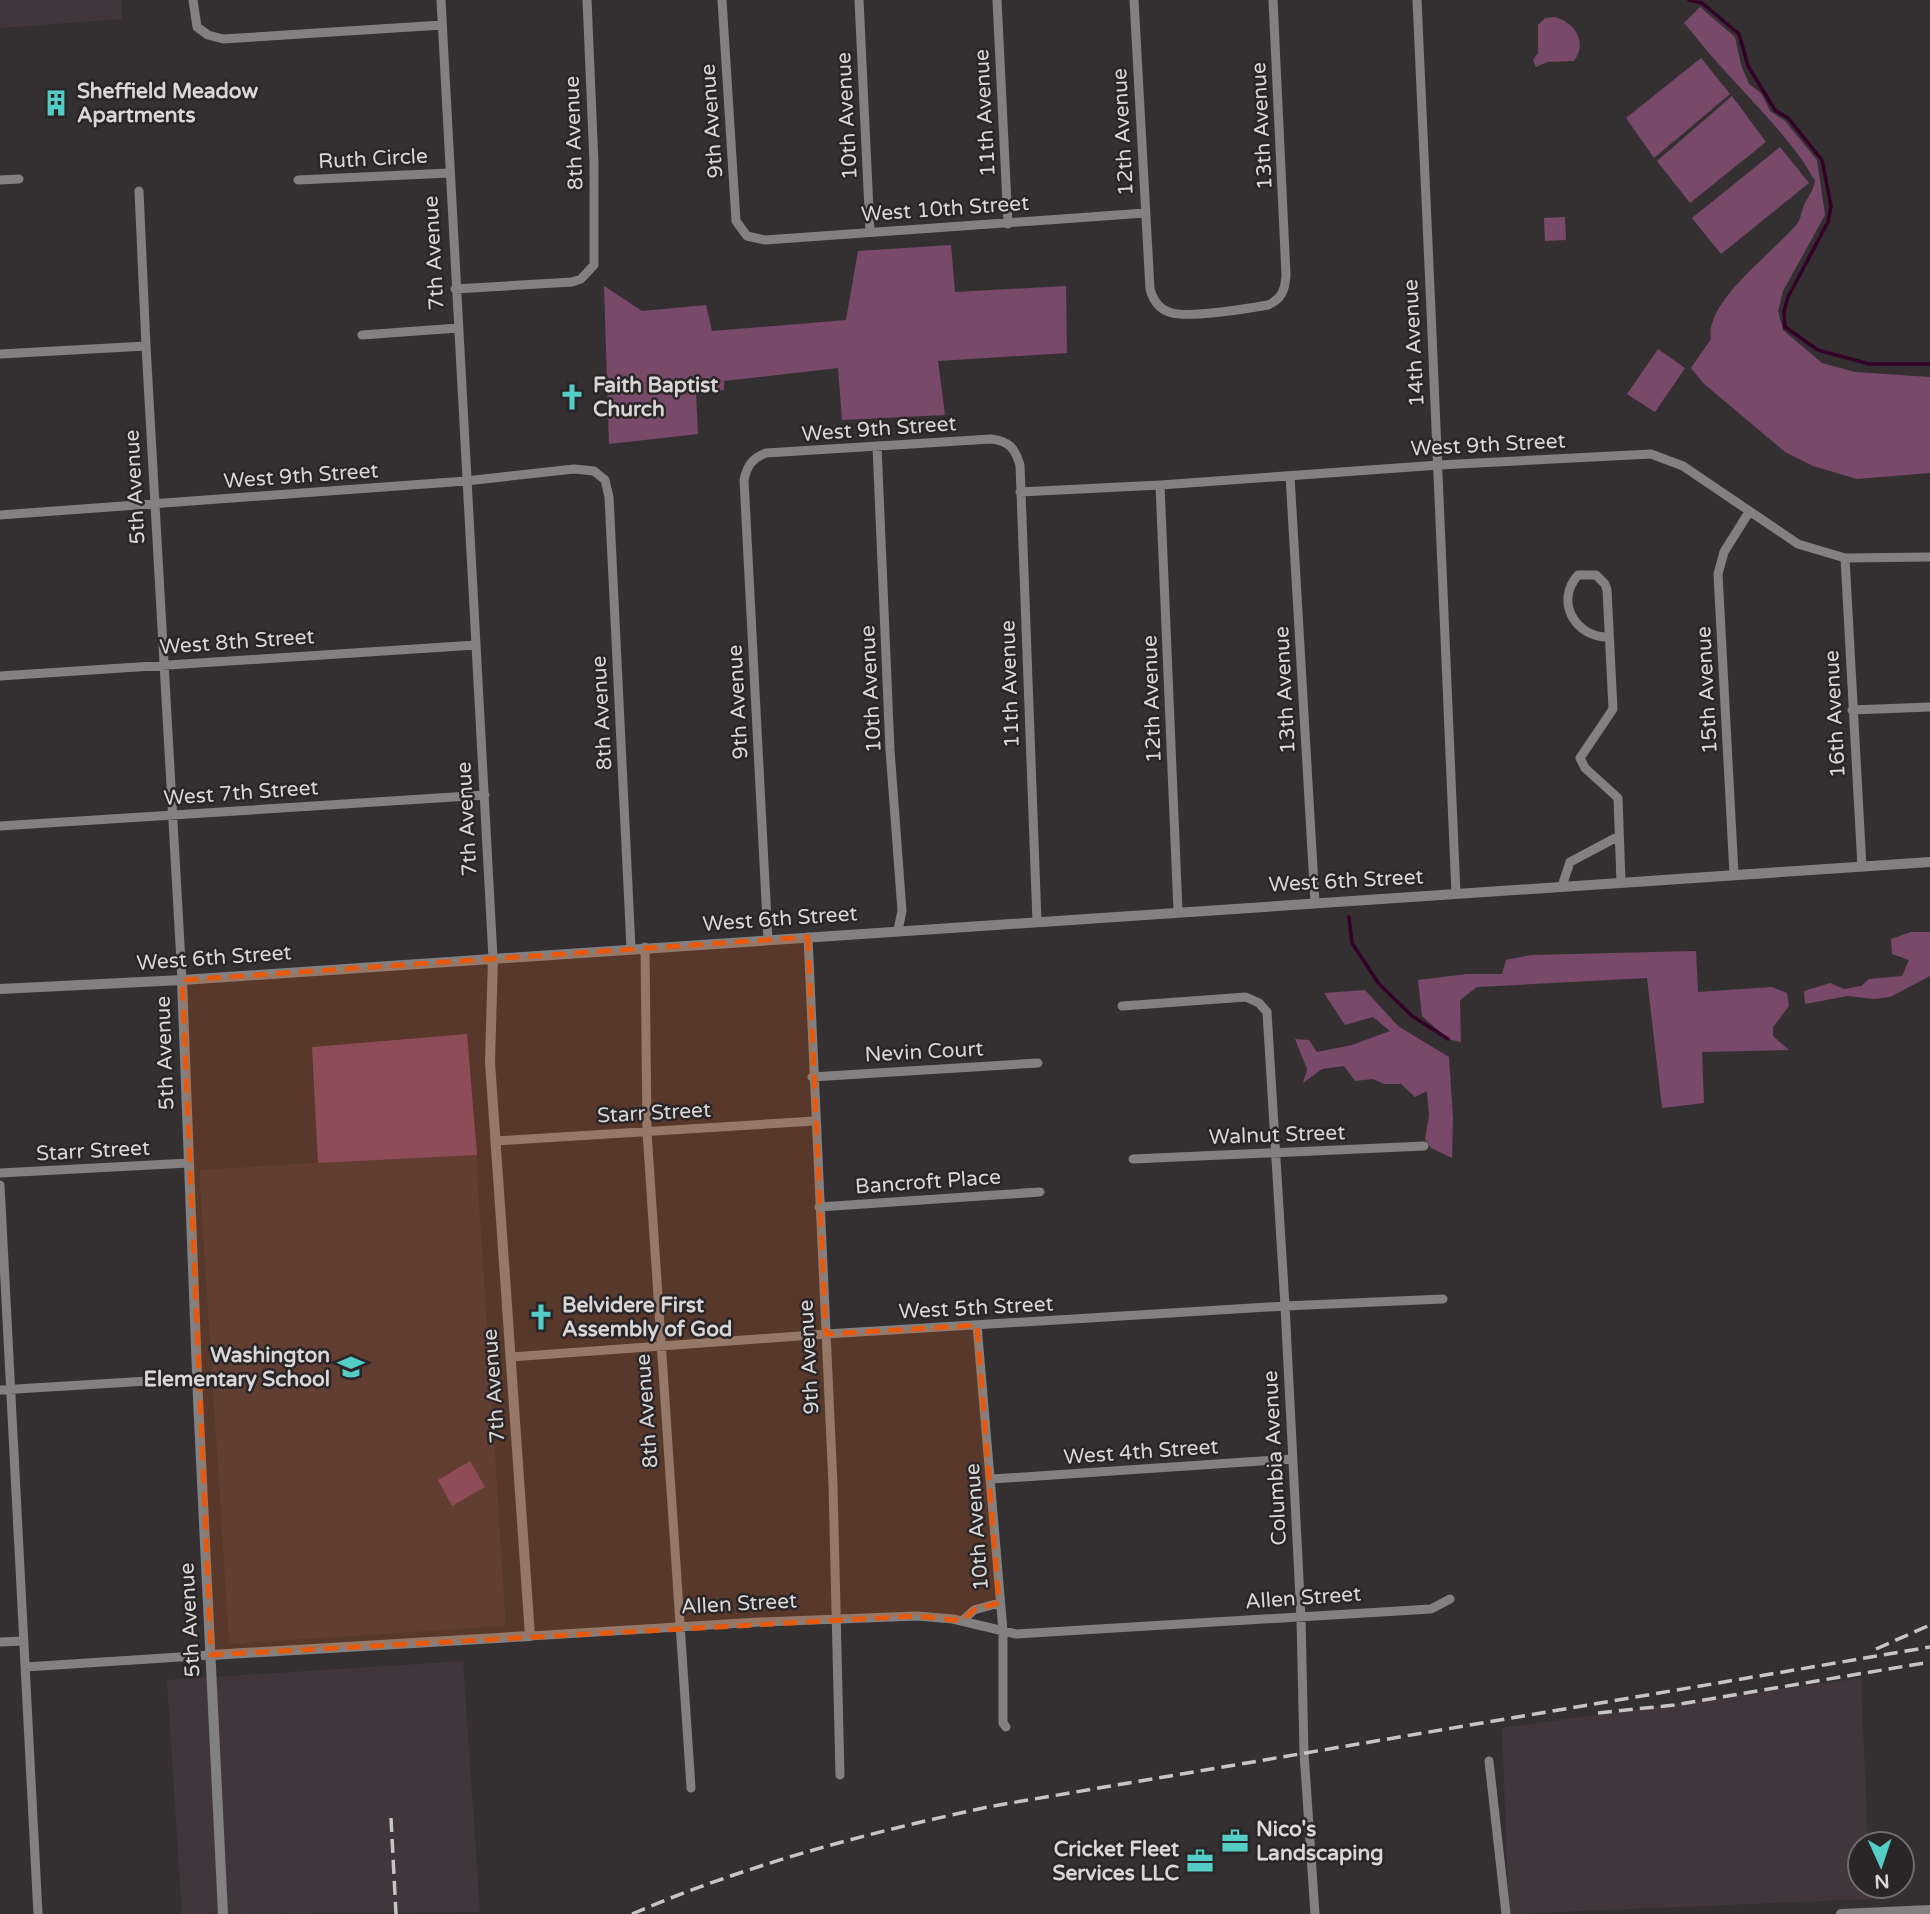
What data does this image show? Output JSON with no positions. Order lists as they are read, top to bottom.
{
  "streets": {
    "street": [
      "11th Avenue",
      "10th Avenue",
      "9th Avenue",
      "13th Avenue",
      "12th Avenue",
      "8th Avenue",
      "Ruth Circle",
      "West 10th Street",
      "7th Avenue",
      "14th Avenue",
      "West 9th Street",
      "5th Avenue",
      "West 8th Street",
      "15th Avenue",
      "16th Avenue",
      "West 7th Street",
      "West 6th Street",
      "Nevin Court",
      "Starr Street",
      "Walnut Street",
      "Bancroft Place",
      "West 5th Street",
      "West 4th Street",
      "Columbia Avenue",
      "Allen Street"
    ]
  },
  "crossings": [
    ["11th Avenue", "West 10th Street"],
    ["11th Avenue", "West 9th Street"],
    ["11th Avenue", "West 6th Street"],
    ["10th Avenue", "West 10th Street"],
    ["10th Avenue", "West 9th Street"],
    ["10th Avenue", "West 6th Street"],
    ["10th Avenue", "West 5th Street"],
    ["10th Avenue", "West 4th Street"],
    ["10th Avenue", "Allen Street"],
    ["9th Avenue", "West 10th Street"],
    ["9th Avenue", "West 9th Street"],
    ["9th Avenue", "West 6th Street"],
    ["9th Avenue", "Nevin Court"],
    ["9th Avenue", "Starr Street"],
    ["9th Avenue", "Bancroft Place"],
    ["9th Avenue", "West 5th Street"],
    ["9th Avenue", "Allen Street"],
    ["13th Avenue", "12th Avenue"],
    ["13th Avenue", "West 9th Street"],
    ["13th Avenue", "West 6th Street"],
    ["12th Avenue", "West 10th Street"],
    ["12th Avenue", "West 9th Street"],
    ["12th Avenue", "West 6th Street"],
    ["8th Avenue", "7th Avenue"],
    ["8th Avenue", "West 9th Street"],
    ["8th Avenue", "West 6th Street"],
    ["8th Avenue", "Starr Street"],
    ["8th Avenue", "West 5th Street"],
    ["8th Avenue", "Allen Street"],
    ["Ruth Circle", "7th Avenue"],
    ["7th Avenue", "West 9th Street"],
    ["7th Avenue", "West 8th Street"],
    ["7th Avenue", "West 7th Street"],
    ["7th Avenue", "West 6th Street"],
    ["7th Avenue", "Starr Street"],
    ["7th Avenue", "West 5th Street"],
    ["7th Avenue", "Allen Street"],
    ["14th Avenue", "West 9th Street"],
    ["14th Avenue", "West 6th Street"],
    ["West 9th Street", "5th Avenue"],
    ["West 9th Street", "15th Avenue"],
    ["West 9th Street", "16th Avenue"],
    ["5th Avenue", "West 8th Street"],
    ["5th Avenue", "West 7th Street"],
    ["5th Avenue", "West 6th Street"],
    ["5th Avenue", "Starr Street"],
    ["5th Avenue", "Allen Street"],
    ["15th Avenue", "West 6th Street"],
    ["16th Avenue", "West 6th Street"],
    ["Walnut Street", "Columbia Avenue"],
    ["West 5th Street", "Columbia Avenue"],
    ["West 4th Street", "Columbia Avenue"],
    ["Columbia Avenue", "Allen Street"]
  ],
  "places": {
    "building": ["Sheffield Meadow Apartments"],
    "church": ["Faith Baptist Church", "Belvidere First Assembly of God"],
    "school or university": ["Washington Elementary School"],
    "office": ["Nico's Landscaping", "Cricket Fleet Services LLC"]
  },
  "north": "bottom"
}
